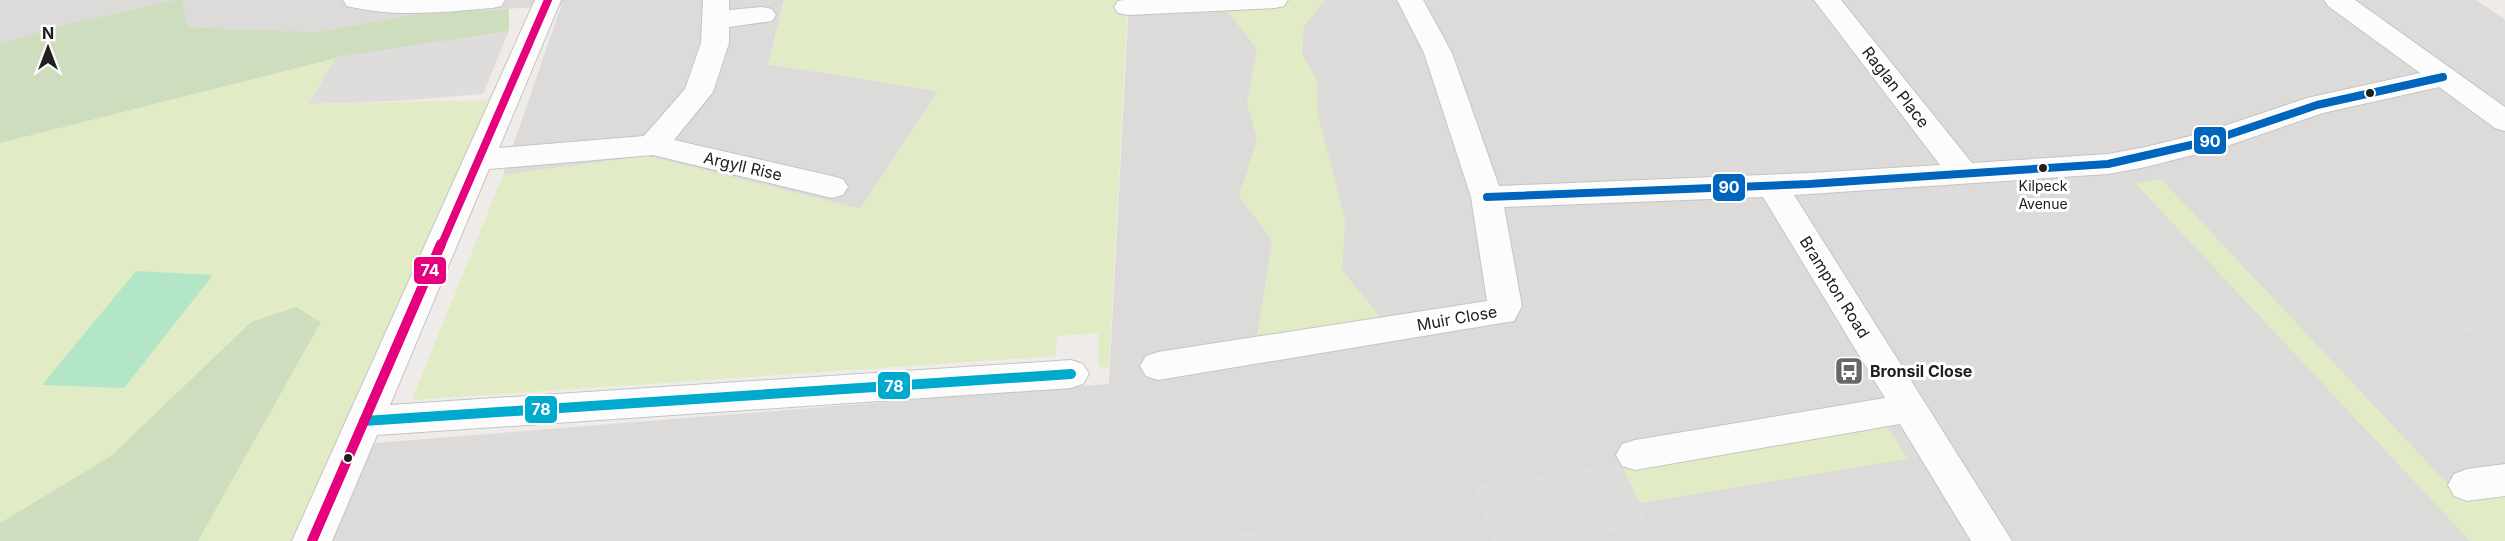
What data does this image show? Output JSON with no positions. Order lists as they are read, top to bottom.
{
  "streets": {
    "street": [
      "Raglan Place",
      "Argyll Rise",
      "Brampton Road",
      "Muir Close"
    ]
  },
  "places": {
    "other": ["Kilpeck Avenue"],
    "bus stop": ["Bronsil Close"]
  },
  "lines": ["transit line 74", "transit line 90", "transit line 78"],
  "north": "top"
}
